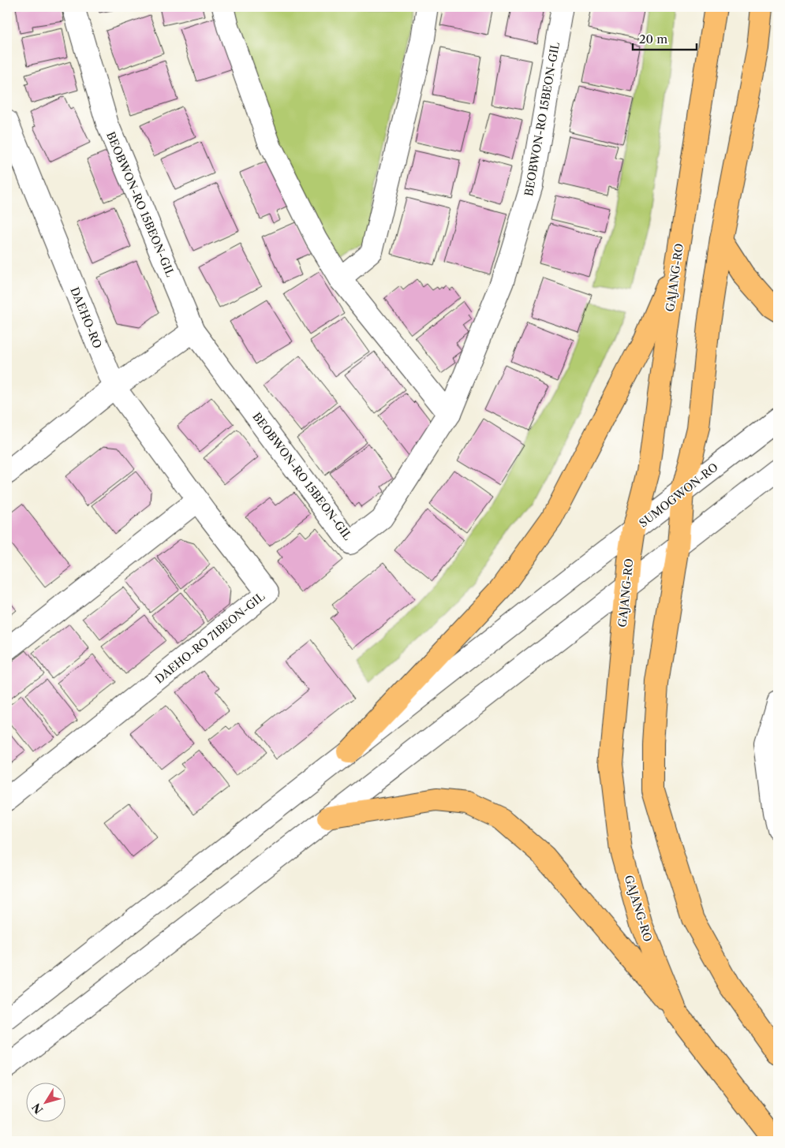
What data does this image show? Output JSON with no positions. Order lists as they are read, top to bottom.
{
  "streets": {
    "main road": ["GAJANG-RO"],
    "street": [
      "BEOBWON-RO 15BEON-GIL",
      "DAEHO-RO",
      "SUMOGWON-RO",
      "DAEHO-RO 71BEON-GIL"
    ]
  },
  "crossings": [
    ["GAJANG-RO", "SUMOGWON-RO"],
    ["DAEHO-RO", "DAEHO-RO 71BEON-GIL"]
  ],
  "scale_bar": "20 m",
  "north": "bottom left"
}
